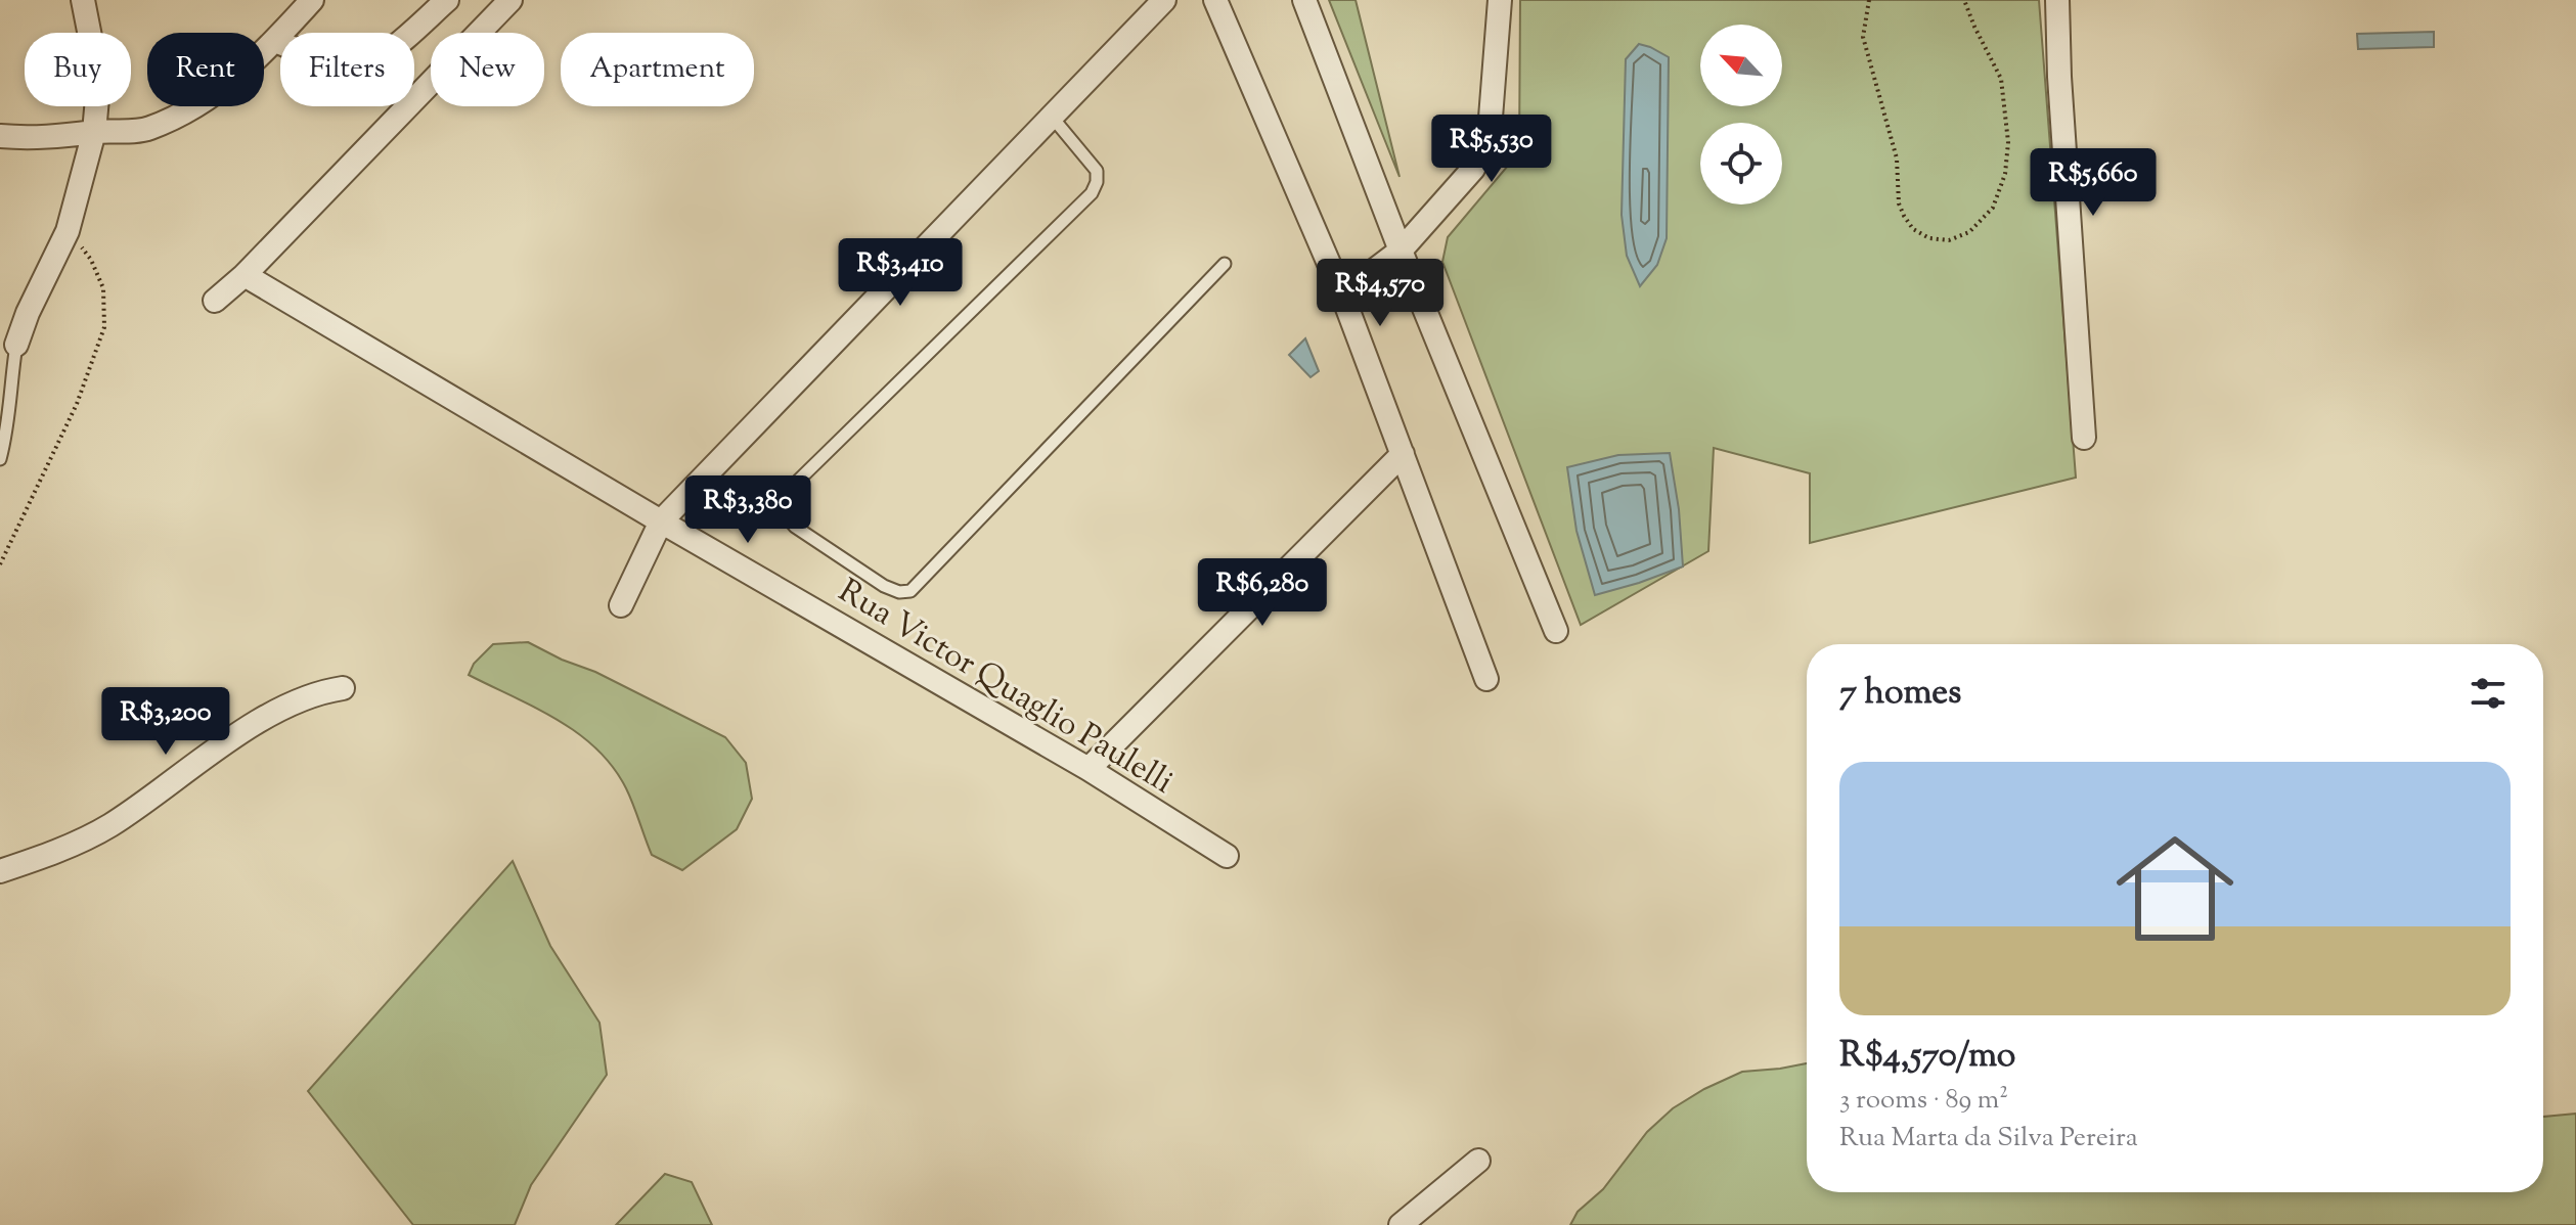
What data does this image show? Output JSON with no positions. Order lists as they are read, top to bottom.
{
  "streets": {
    "street": ["Rua Victor Quaglio Paulelli"]
  },
  "north": "top left",
  "page": {
    "chip": [
      "Buy",
      "Rent",
      "Filters",
      "New",
      "Apartment"
    ],
    "price": [
      "R$5,530",
      "R$5,660",
      "R$3,410",
      "R$4,570",
      "R$3,380",
      "R$6,280",
      "R$3,200"
    ],
    "heading": "7 homes",
    "list": [
      {
        "name": "R$4,570/mo",
        "note": "3 rooms · 89 m² · Rua Marta da Silva Pereira"
      }
    ]
  }
}
